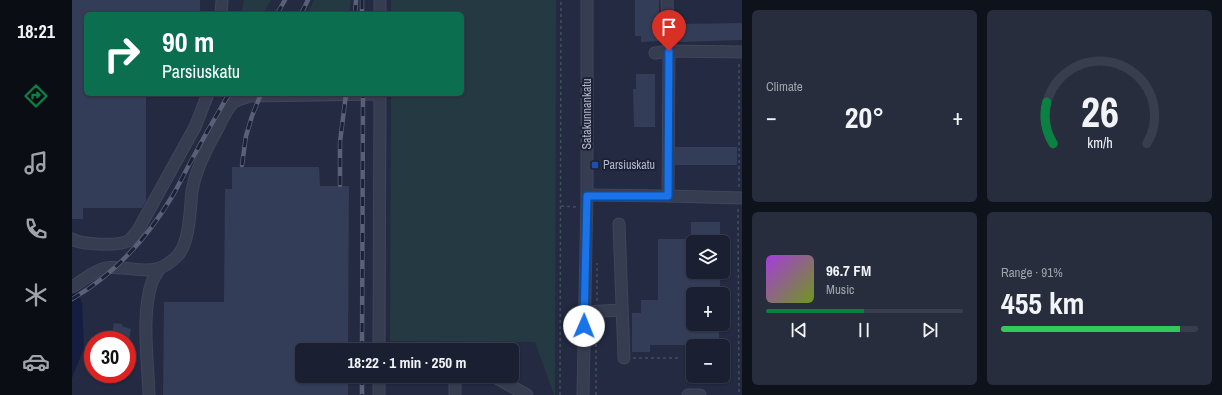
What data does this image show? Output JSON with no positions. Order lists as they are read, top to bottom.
{
  "streets": {
    "street": ["Satakunnankatu"]
  },
  "places": {
    "transit": ["Parsiuskatu"]
  },
  "page": {
    "tabs": "18:21",
    "tile": [
      "Climate",
      ["Range · 91%", "455 km"]
    ],
    "turn": ["90 m", "Parsiuskatu"],
    "heat": ["−", "20°", "+"],
    "map_buttons": ["+", "−"],
    "song": ["96.7 FM", "Music"],
    "limit": "30",
    "trip": "18:22 · 1 min · 250 m",
    "gauge": ["26", "km/h"]
  }
}
